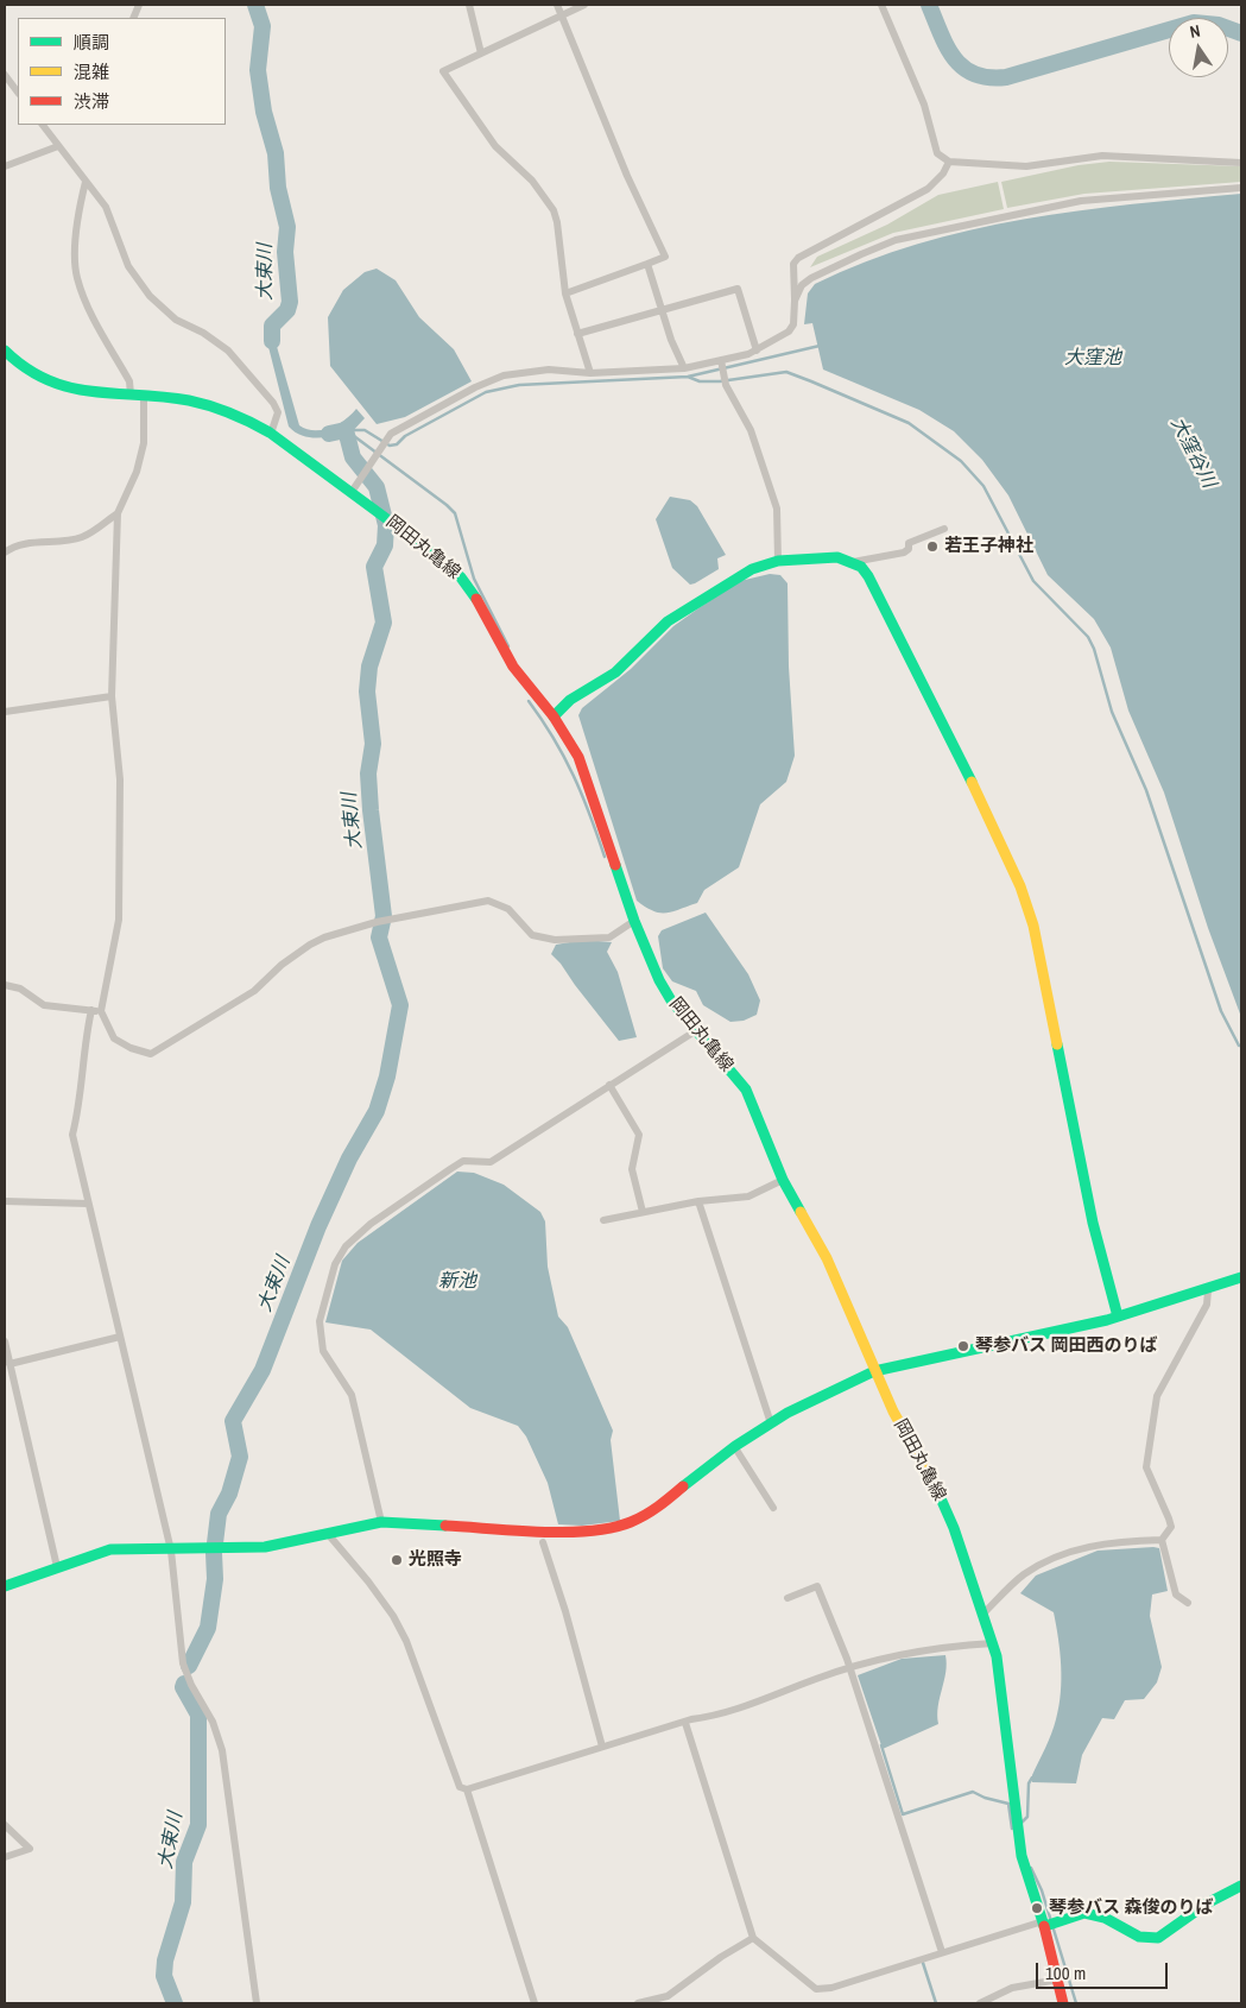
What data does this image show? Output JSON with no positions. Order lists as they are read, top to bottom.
{
  "streets": {
    "street": ["岡田丸亀線"]
  },
  "water": [
    "大束川",
    "大窪池",
    "大窪谷川",
    "新池"
  ],
  "places": [
    "若王子神社",
    "琴参バス 岡田西のりば",
    "光照寺",
    "琴参バス 森俊のりば"
  ],
  "legend": ["順調", "混雑", "渋滞"],
  "scale_bar": "100 m",
  "north": "top"
}
